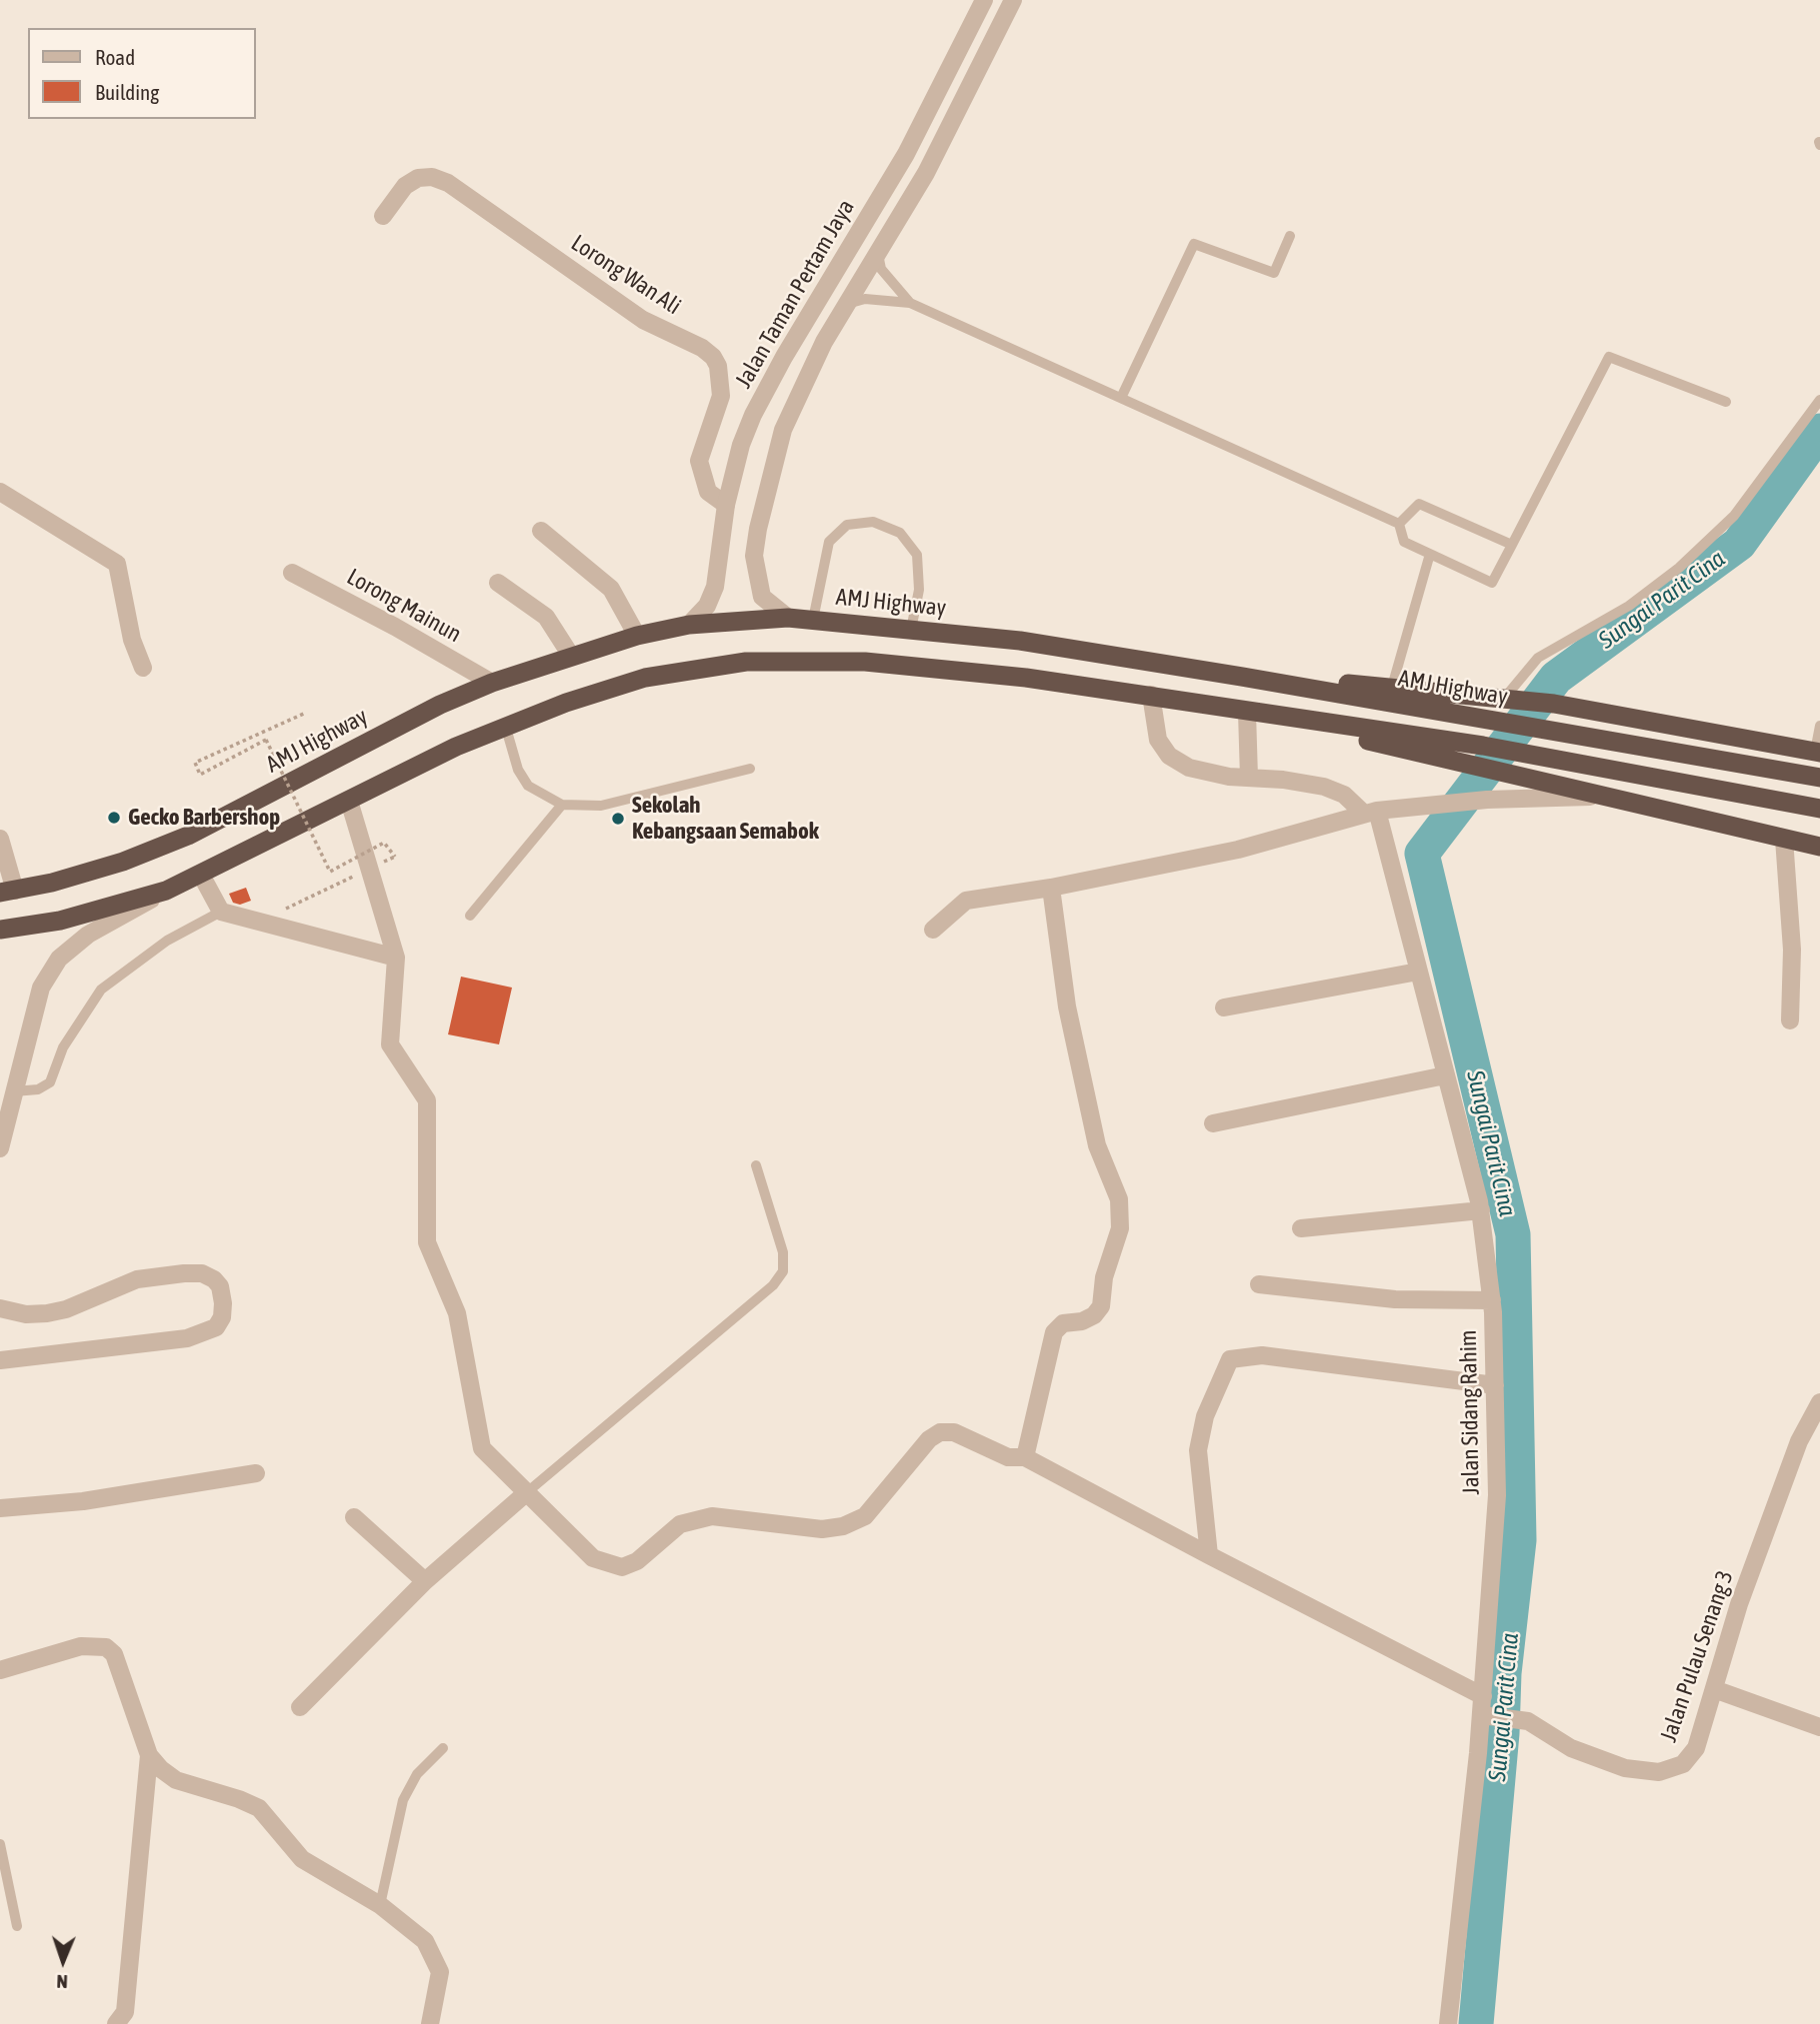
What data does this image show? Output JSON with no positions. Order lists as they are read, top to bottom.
{
  "streets": {
    "highway": ["AMJ Highway"],
    "street": [
      "Lorong Wan Ali",
      "Jalan Taman Pertam Jaya",
      "Lorong Mainun",
      "Jalan Sidang Rahim",
      "Jalan Pulau Senang 3"
    ]
  },
  "crossings": [
    ["Lorong Wan Ali", "Jalan Taman Pertam Jaya"],
    ["Jalan Taman Pertam Jaya", "AMJ Highway"],
    ["AMJ Highway", "Lorong Mainun"],
    ["Jalan Sidang Rahim", "Jalan Pulau Senang 3"]
  ],
  "water": ["Sungai Parit Cina"],
  "places": ["Gecko Barbershop", "Sekolah Kebangsaan Semabok"],
  "legend": ["Road", "Building"],
  "north": "bottom"
}
